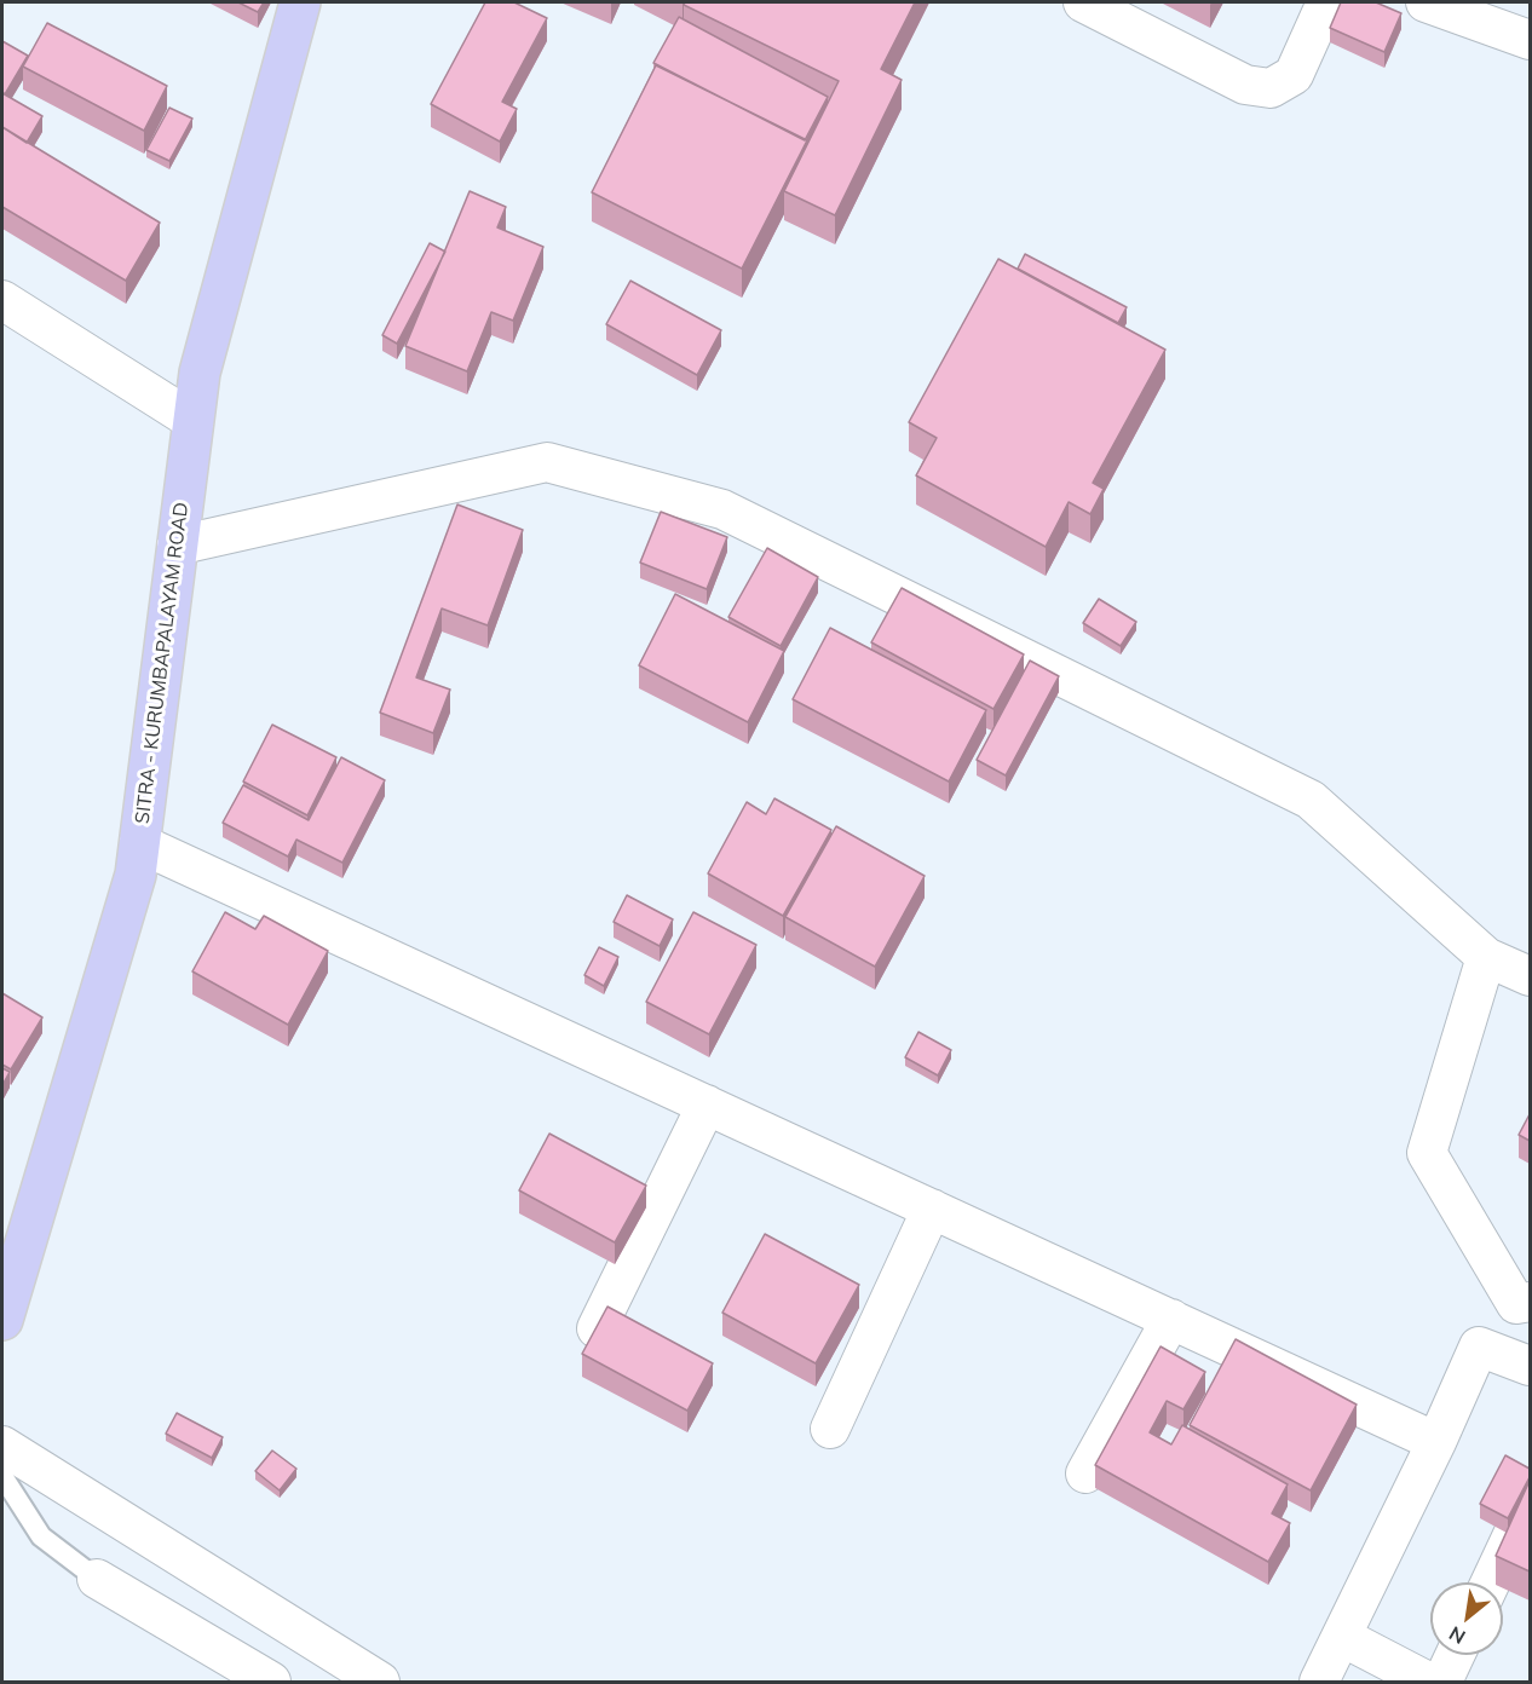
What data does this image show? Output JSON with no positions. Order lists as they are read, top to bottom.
{
  "streets": {
    "main road": ["SITRA - KURUMBAPALAYAM ROAD"]
  },
  "north": "bottom left"
}
